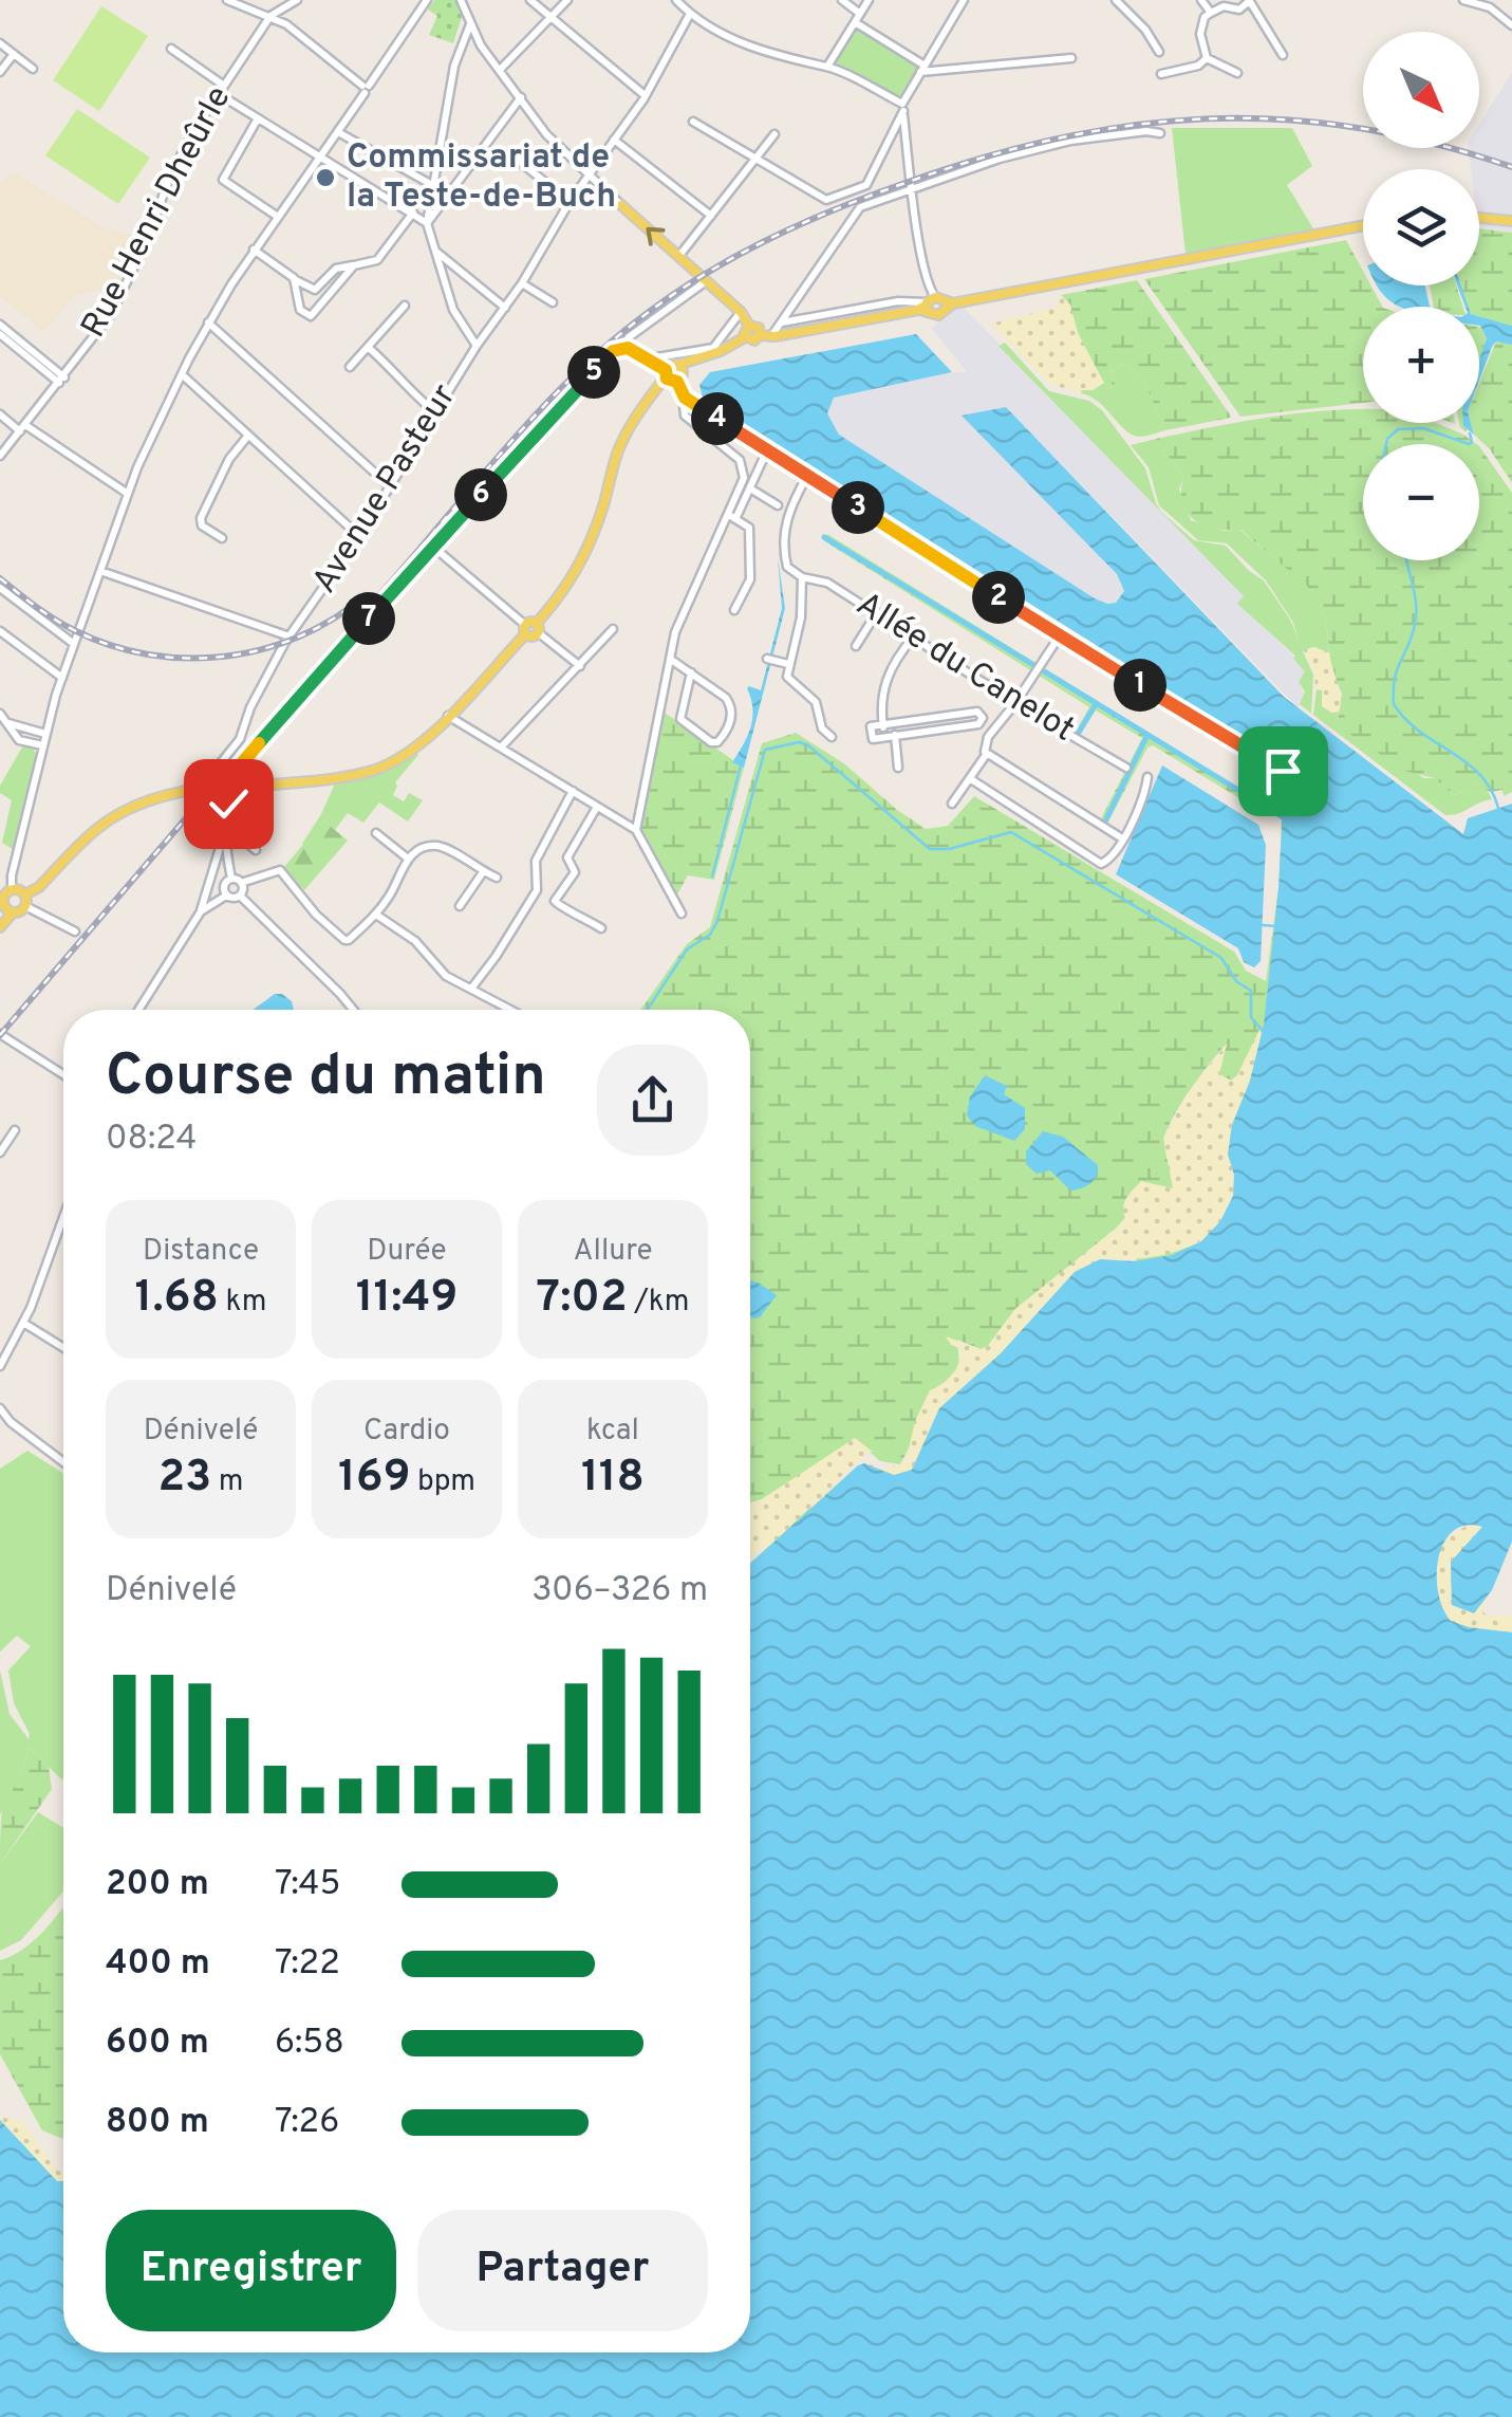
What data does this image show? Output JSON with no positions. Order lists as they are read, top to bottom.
{
  "streets": {
    "street": ["Rue Henri Dheûrle", "Avenue Pasteur", "Allée du Canelot"]
  },
  "places": ["Commissariat de la Teste-de-Buch"],
  "north": "bottom right",
  "page": {
    "map_buttons": ["+", "−"],
    "pins": [
      "5",
      "4",
      "6",
      "3",
      "2",
      "7",
      "1"
    ],
    "heading": ["Course du matin", "08:24"],
    "stats": [
      ["Distance", "1.68 km"],
      ["Durée", "11:49"],
      ["Allure", "7:02 /km"],
      ["Dénivelé", "23 m"],
      ["Cardio", "169 bpm"],
      ["kcal", "118"]
    ],
    "chart": ["Dénivelé", "306–326 m"],
    "list": [
      {
        "name": "200 m",
        "note": "7:45"
      },
      {
        "name": "400 m",
        "note": "7:22"
      },
      {
        "name": "600 m",
        "note": "6:58"
      },
      {
        "name": "800 m",
        "note": "7:26"
      }
    ],
    "buttons": ["Enregistrer", "Partager"]
  }
}
